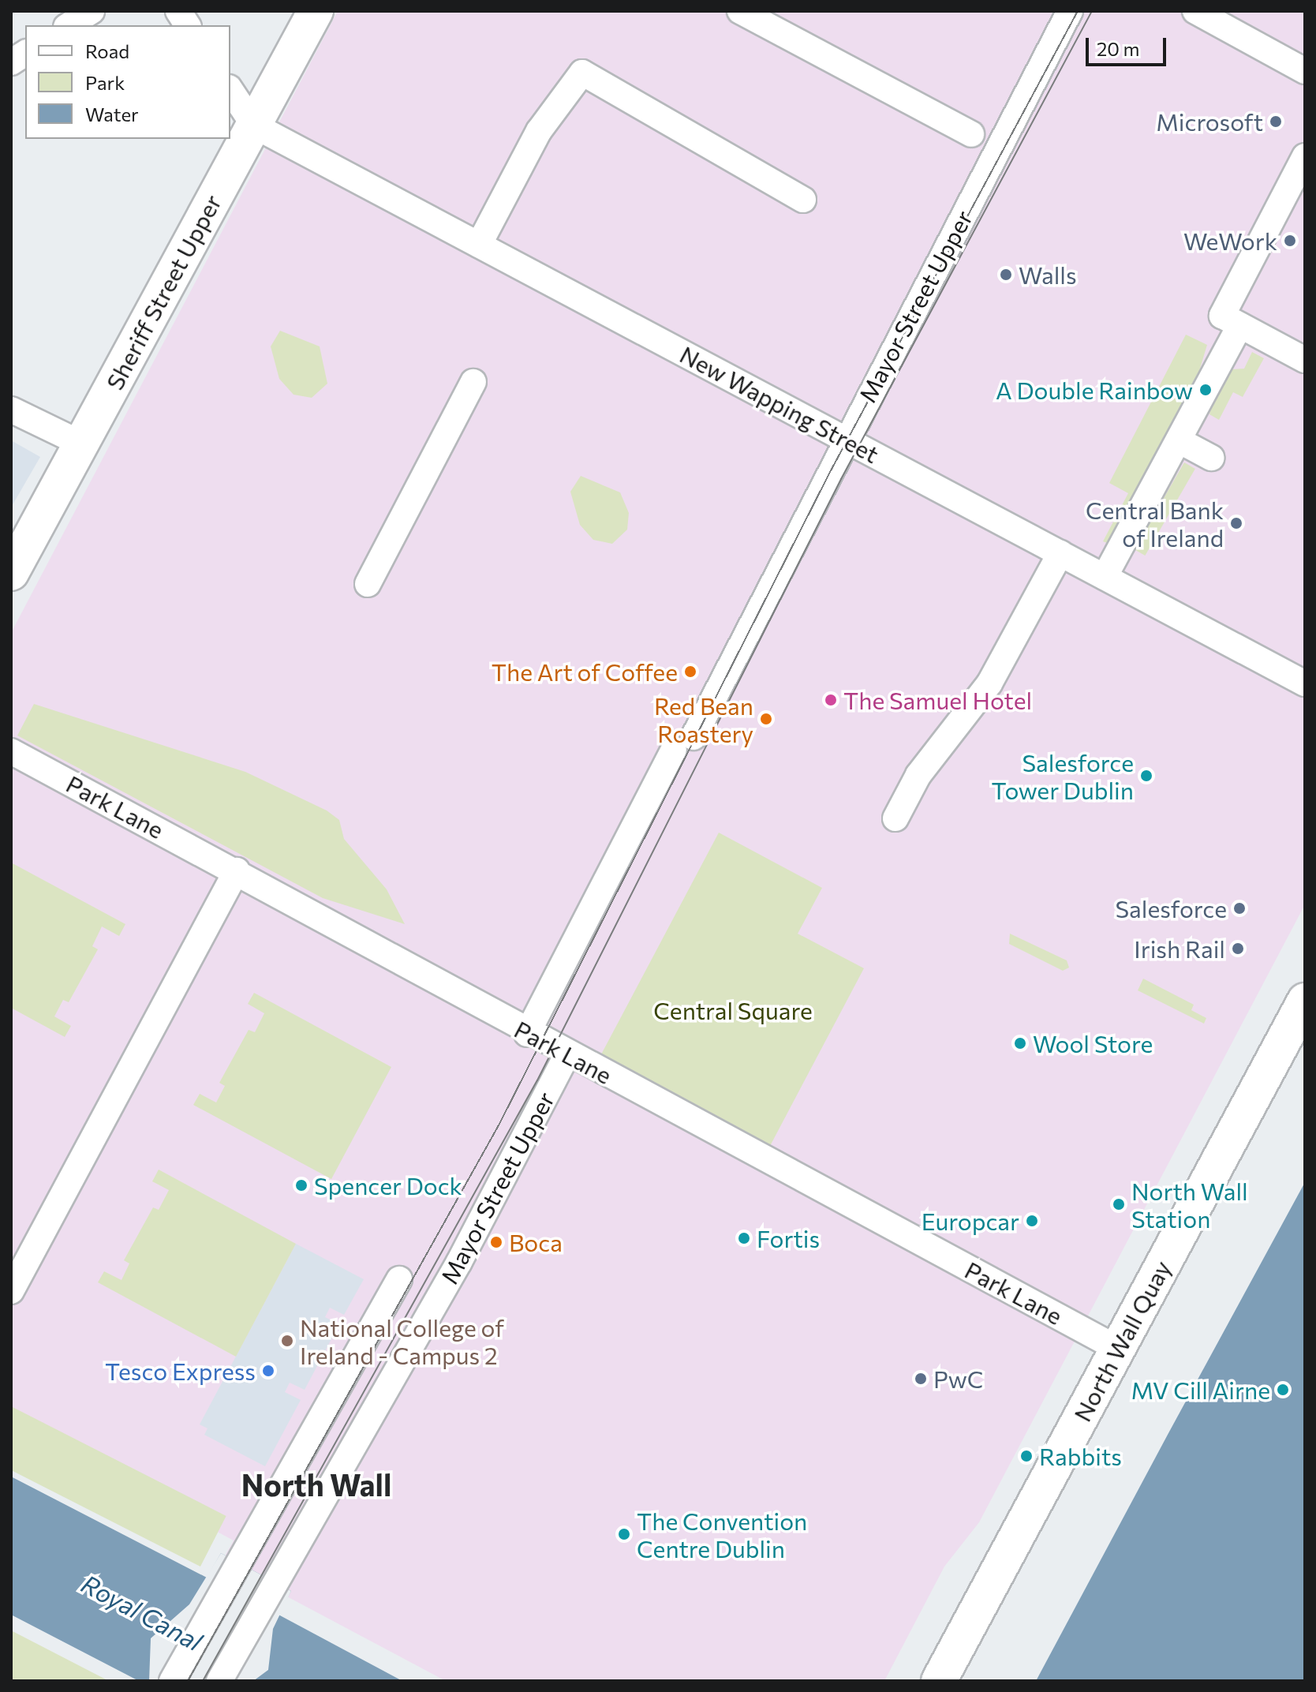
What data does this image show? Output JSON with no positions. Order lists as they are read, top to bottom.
{
  "streets": {
    "main road": ["Sheriff Street Upper", "North Wall Quay"],
    "street": ["Mayor Street Upper", "New Wapping Street", "Park Lane"]
  },
  "crossings": [
    ["Sheriff Street Upper", "New Wapping Street"],
    ["Mayor Street Upper", "New Wapping Street"],
    ["Mayor Street Upper", "Park Lane"],
    ["Park Lane", "North Wall Quay"]
  ],
  "districts": ["North Wall"],
  "water": ["Royal Canal"],
  "parks": ["Central Square"],
  "places": [
    "Microsoft",
    "WeWork",
    "Walls",
    "A Double Rainbow",
    "Central Bank of Ireland",
    "The Art of Coffee",
    "The Samuel Hotel",
    "Red Bean Roastery",
    "Salesforce Tower Dublin",
    "Salesforce",
    "Irish Rail",
    "Wool Store",
    "Spencer Dock",
    "North Wall Station",
    "Europcar",
    "Fortis",
    "Boca",
    "National College of Ireland - Campus 2",
    "Tesco Express",
    "PwC",
    "MV Cill Airne",
    "Rabbits",
    "The Convention Centre Dublin"
  ],
  "legend": ["Road", "Park", "Water"],
  "scale_bar": "20 m"
}
